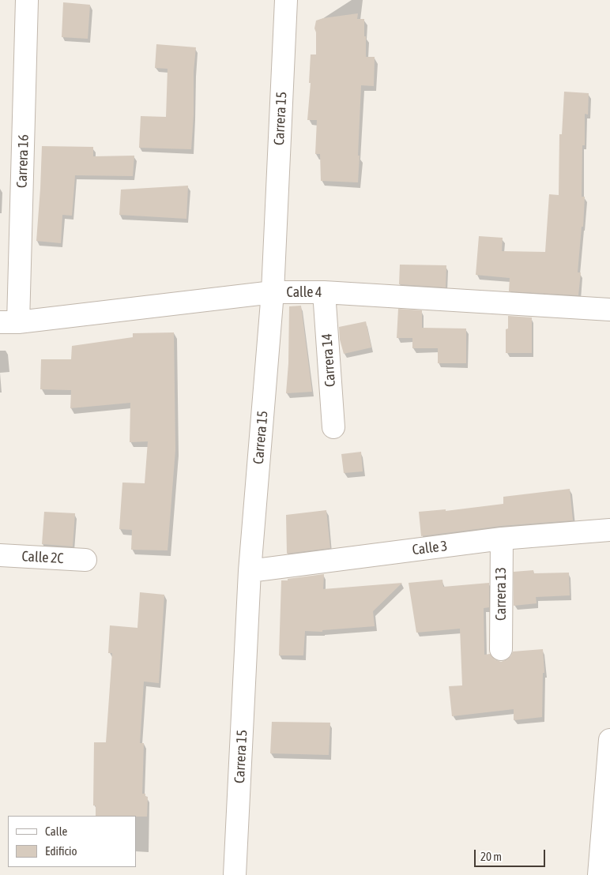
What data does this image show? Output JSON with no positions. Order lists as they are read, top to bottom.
{
  "streets": {
    "street": [
      "Carrera 15",
      "Carrera 16",
      "Calle 4",
      "Carrera 14",
      "Calle 3",
      "Calle 2C",
      "Carrera 13"
    ]
  },
  "crossings": [
    ["Carrera 15", "Calle 4"],
    ["Carrera 15", "Calle 3"],
    ["Carrera 16", "Calle 4"],
    ["Calle 4", "Carrera 14"],
    ["Calle 3", "Carrera 13"]
  ],
  "legend": ["Calle", "Edificio"],
  "scale_bar": "20 m"
}
